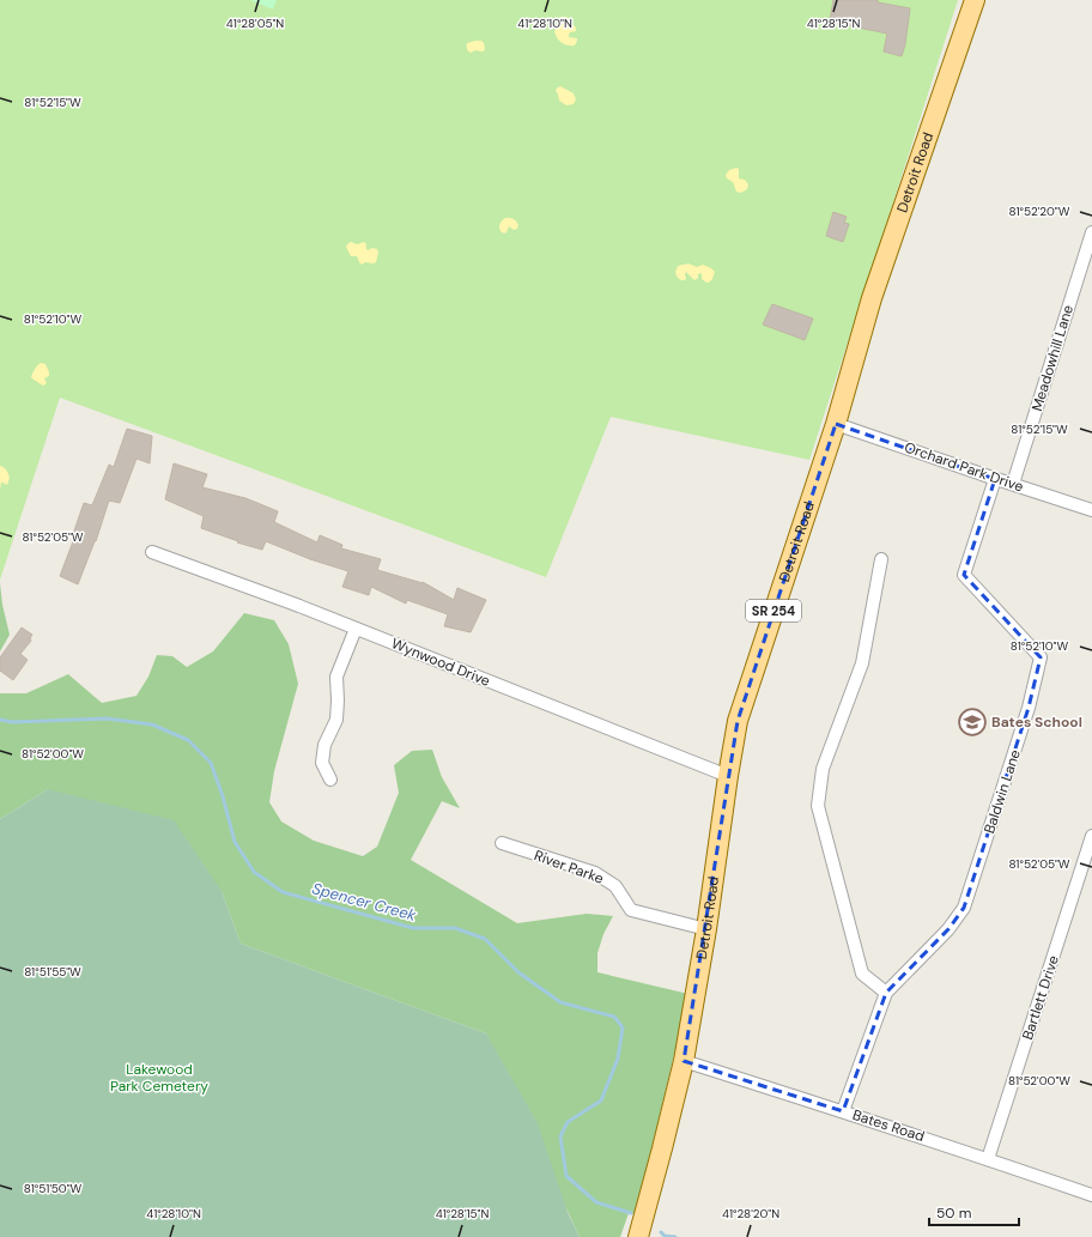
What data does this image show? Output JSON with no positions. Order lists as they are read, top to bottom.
{
  "streets": {
    "main road": ["Detroit Road", "SR 254"],
    "street": [
      "Meadowhill Lane",
      "Orchard Park Drive",
      "Wynwood Drive",
      "Baldwin Lane",
      "River Parke",
      "Bartlett Drive",
      "Bates Road"
    ]
  },
  "crossings": [
    ["Detroit Road", "Orchard Park Drive"],
    ["Detroit Road", "Wynwood Drive"],
    ["Detroit Road", "River Parke"],
    ["Detroit Road", "Bates Road"],
    ["Meadowhill Lane", "Orchard Park Drive"],
    ["Orchard Park Drive", "Baldwin Lane"],
    ["Baldwin Lane", "Bates Road"],
    ["Bartlett Drive", "Bates Road"]
  ],
  "water": ["Spencer Creek"],
  "parks": ["Lakewood Park Cemetery"],
  "places": {
    "school or university": ["Bates School"]
  },
  "scale_bar": "50 m",
  "coordinates": [
    "41°28'05\"N",
    "41°28'10\"N",
    "41°28'15\"N",
    "81°52'15\"W",
    "81°52'20\"W",
    "81°52'10\"W",
    "81°52'05\"W",
    "81°52'00\"W",
    "81°51'55\"W",
    "81°51'50\"W",
    "41°28'20\"N"
  ]
}
